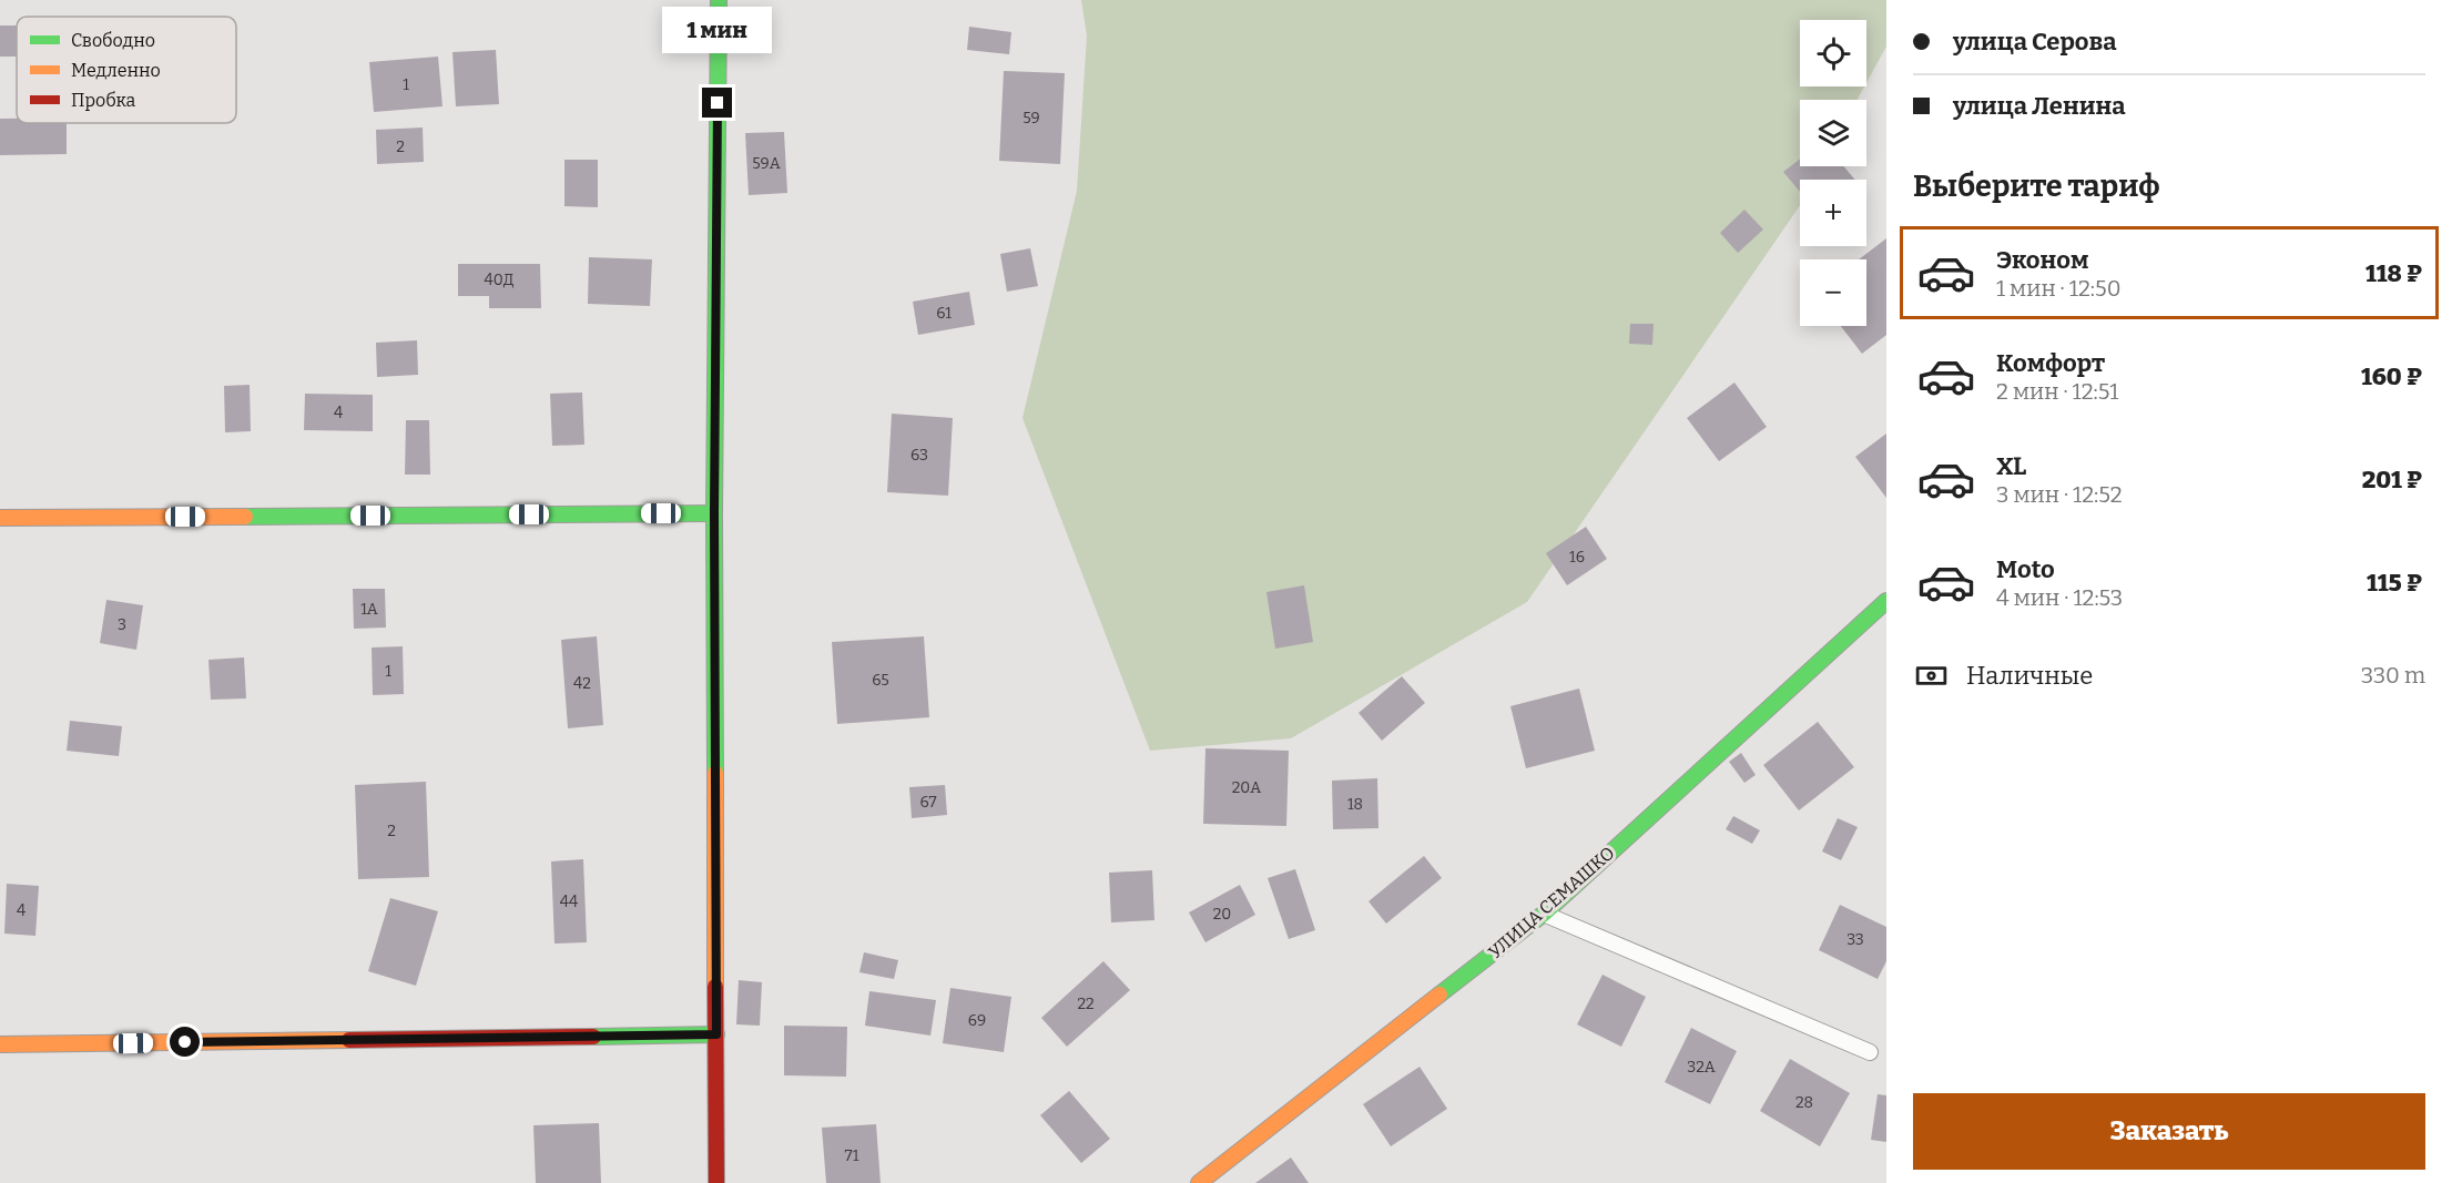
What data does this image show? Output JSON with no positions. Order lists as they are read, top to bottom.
{
  "streets": {
    "street": ["УЛИЦА СЕМАШКО"]
  },
  "house_numbers": [
    "1",
    "59",
    "2",
    "59А",
    "40Д",
    "61",
    "4",
    "63",
    "16",
    "1А",
    "3",
    "1",
    "65",
    "42",
    "20А",
    "67",
    "18",
    "2",
    "44",
    "4",
    "20",
    "33",
    "22",
    "69",
    "32А",
    "28",
    "71"
  ],
  "legend": ["Свободно", "Медленно", "Пробка"],
  "page": {
    "banner": ["улица Серова", "улица Ленина"],
    "bubble": "1 мин",
    "map_buttons": ["+", "−"],
    "heading": "Выберите тариф",
    "list": [
      {
        "name": "Эконом",
        "note": "1 мин · 12:50",
        "value": "118 ₽"
      },
      {
        "name": "Комфорт",
        "note": "2 мин · 12:51",
        "value": "160 ₽"
      },
      {
        "name": "XL",
        "note": "3 мин · 12:52",
        "value": "201 ₽"
      },
      {
        "name": "Moto",
        "note": "4 мин · 12:53",
        "value": "115 ₽"
      }
    ],
    "pay": ["Наличные", "330 m"],
    "buttons": "Заказать"
  }
}
